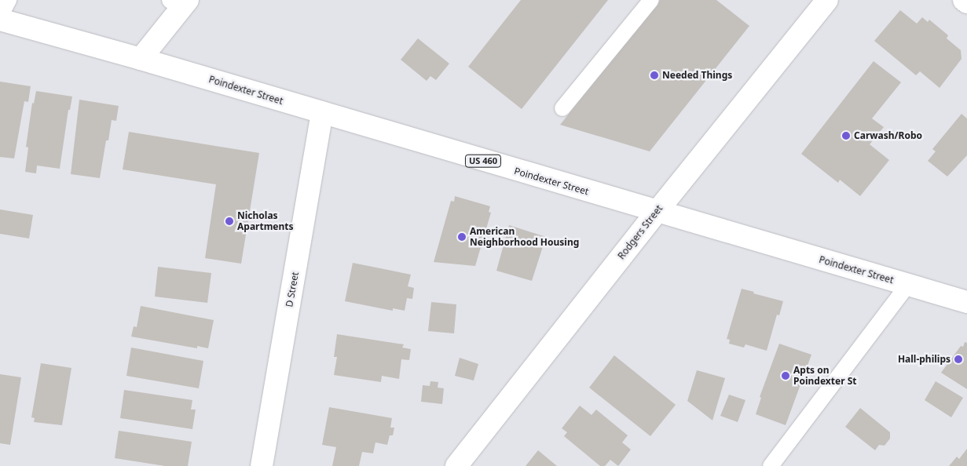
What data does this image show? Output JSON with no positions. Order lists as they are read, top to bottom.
{
  "streets": {
    "street": [
      "Poindexter Street",
      "US 460",
      "Rodgers Street",
      "D Street"
    ]
  },
  "crossings": [
    ["Poindexter Street", "Rodgers Street"],
    ["Poindexter Street", "D Street"]
  ],
  "places": [
    "Needed Things",
    "Carwash/Robo",
    "Nicholas Apartments",
    "American Neighborhood Housing",
    "Hall-philips",
    "Apts on Poindexter St"
  ]
}
